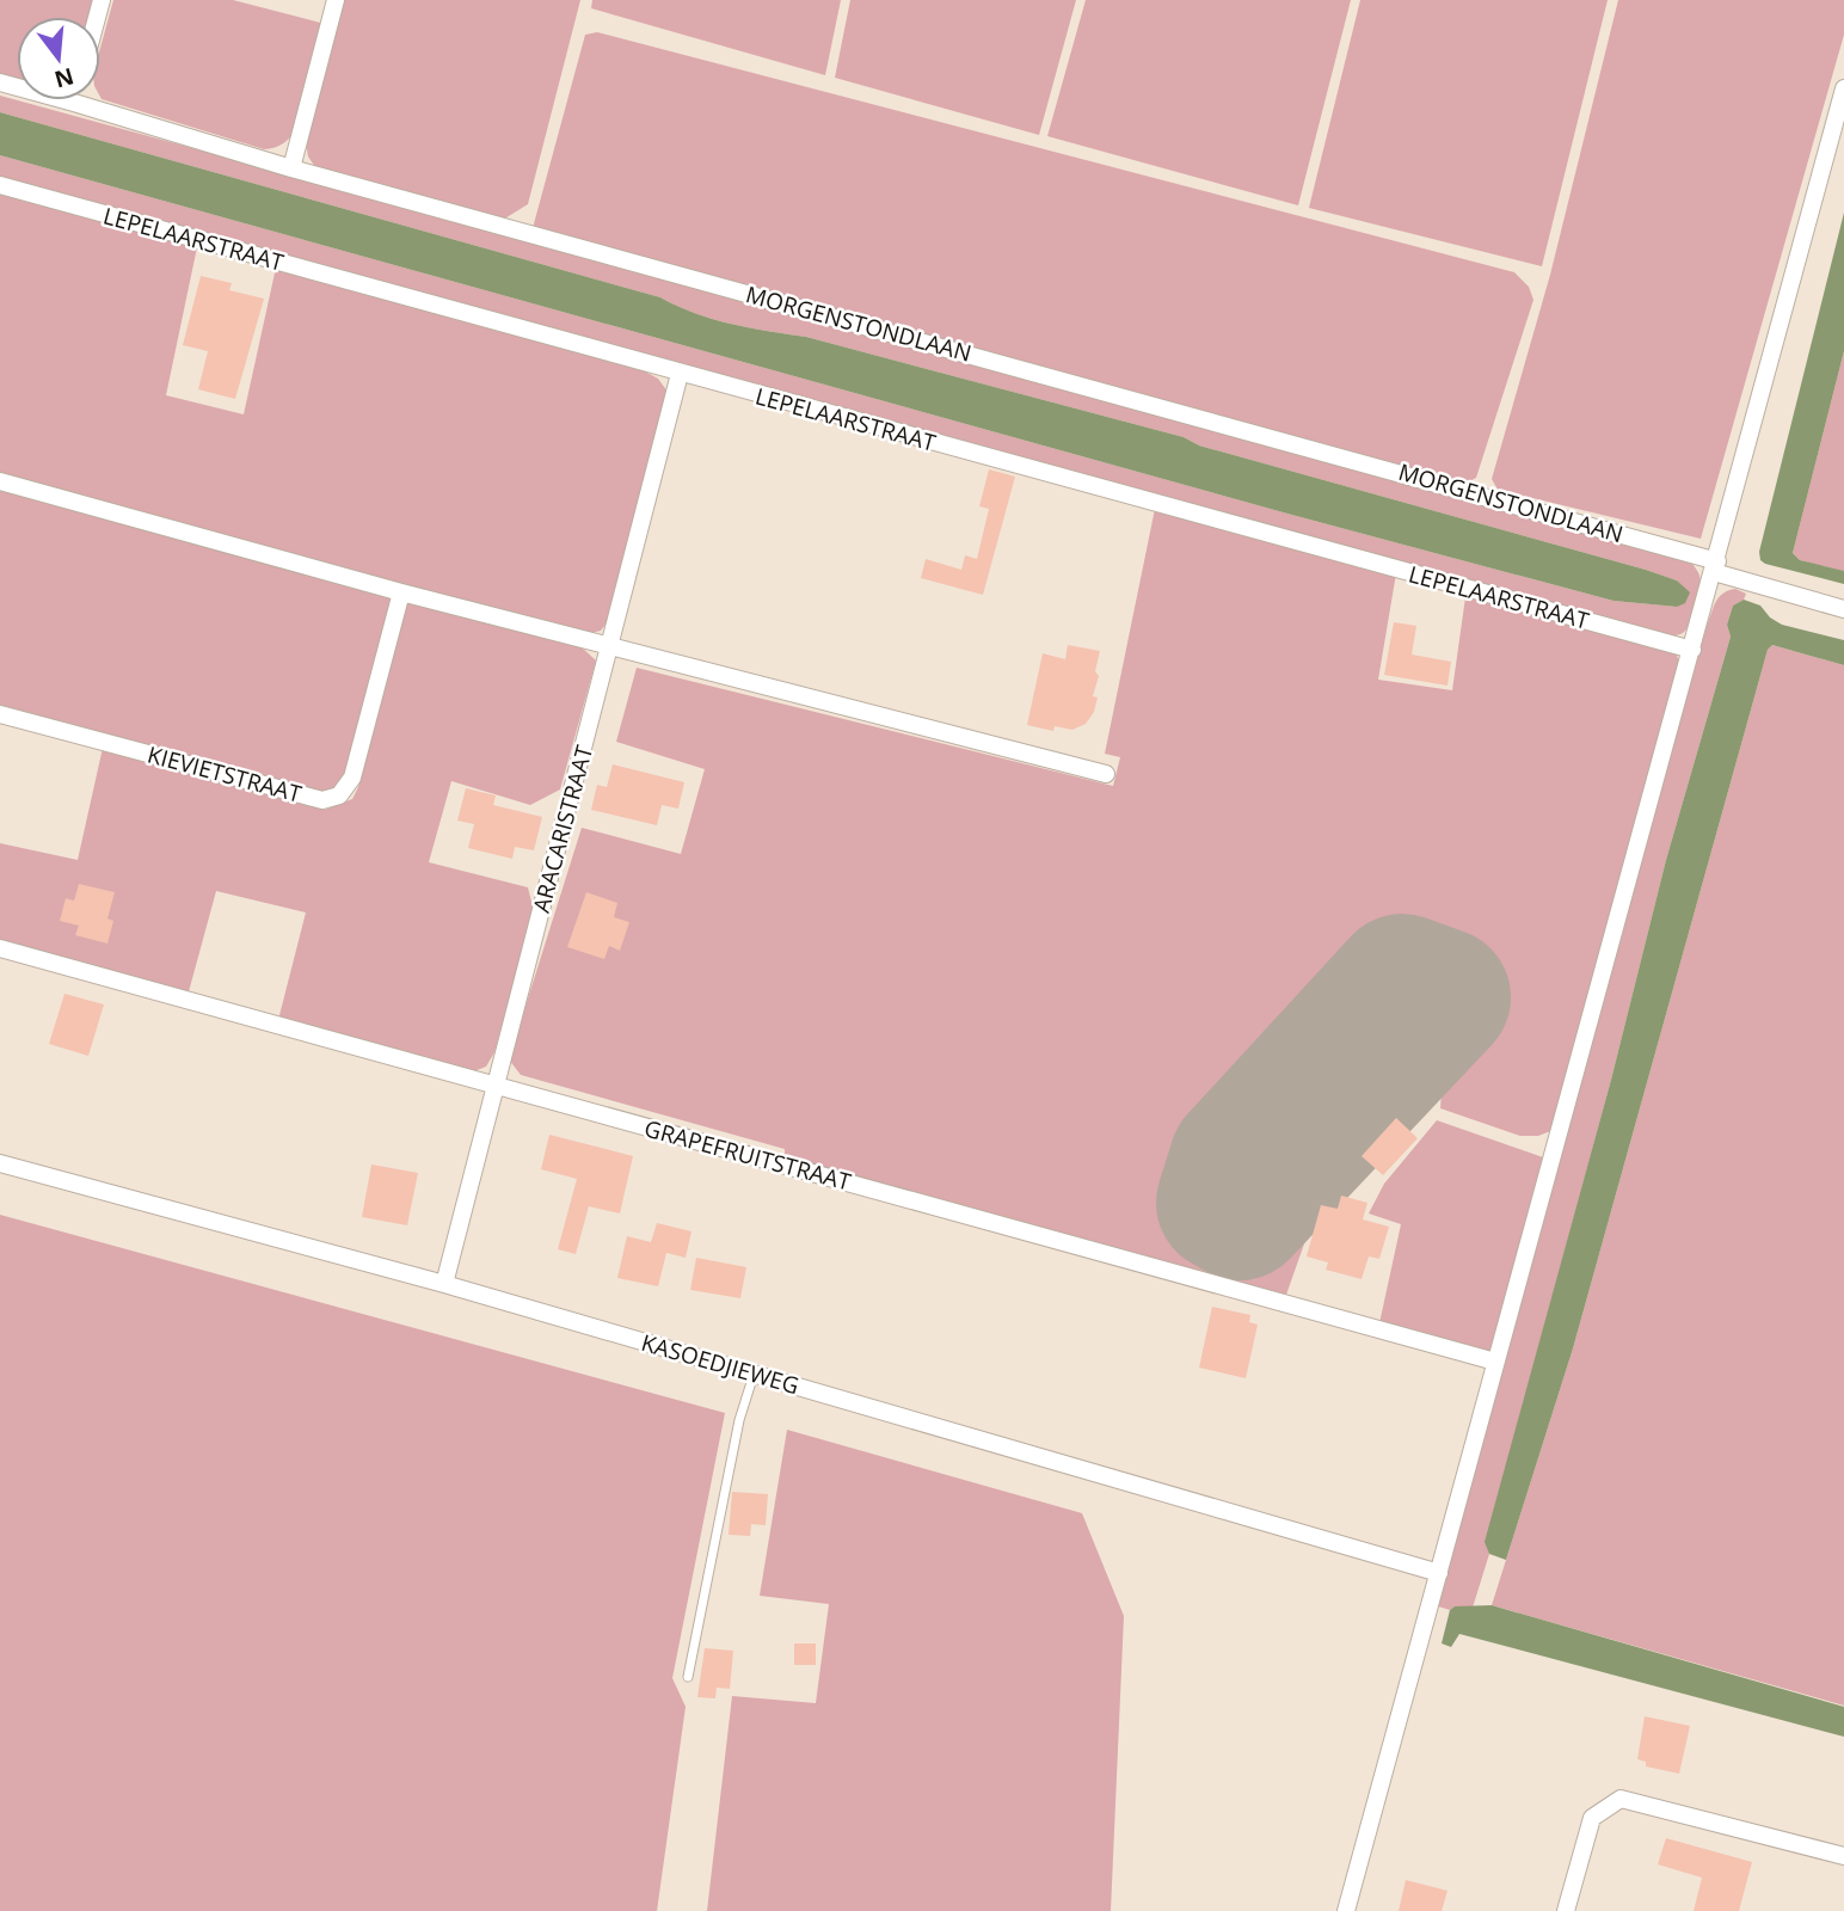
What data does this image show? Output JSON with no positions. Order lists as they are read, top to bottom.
{
  "streets": {
    "street": [
      "LEPELAARSTRAAT",
      "MORGENSTONDLAAN",
      "KIEVIETSTRAAT",
      "ARACARISTRAAT",
      "GRAPEFRUITSTRAAT",
      "KASOEDJIEWEG"
    ]
  },
  "crossings": [
    ["LEPELAARSTRAAT", "ARACARISTRAAT"],
    ["ARACARISTRAAT", "GRAPEFRUITSTRAAT"],
    ["ARACARISTRAAT", "KASOEDJIEWEG"]
  ],
  "north": "bottom"
}
